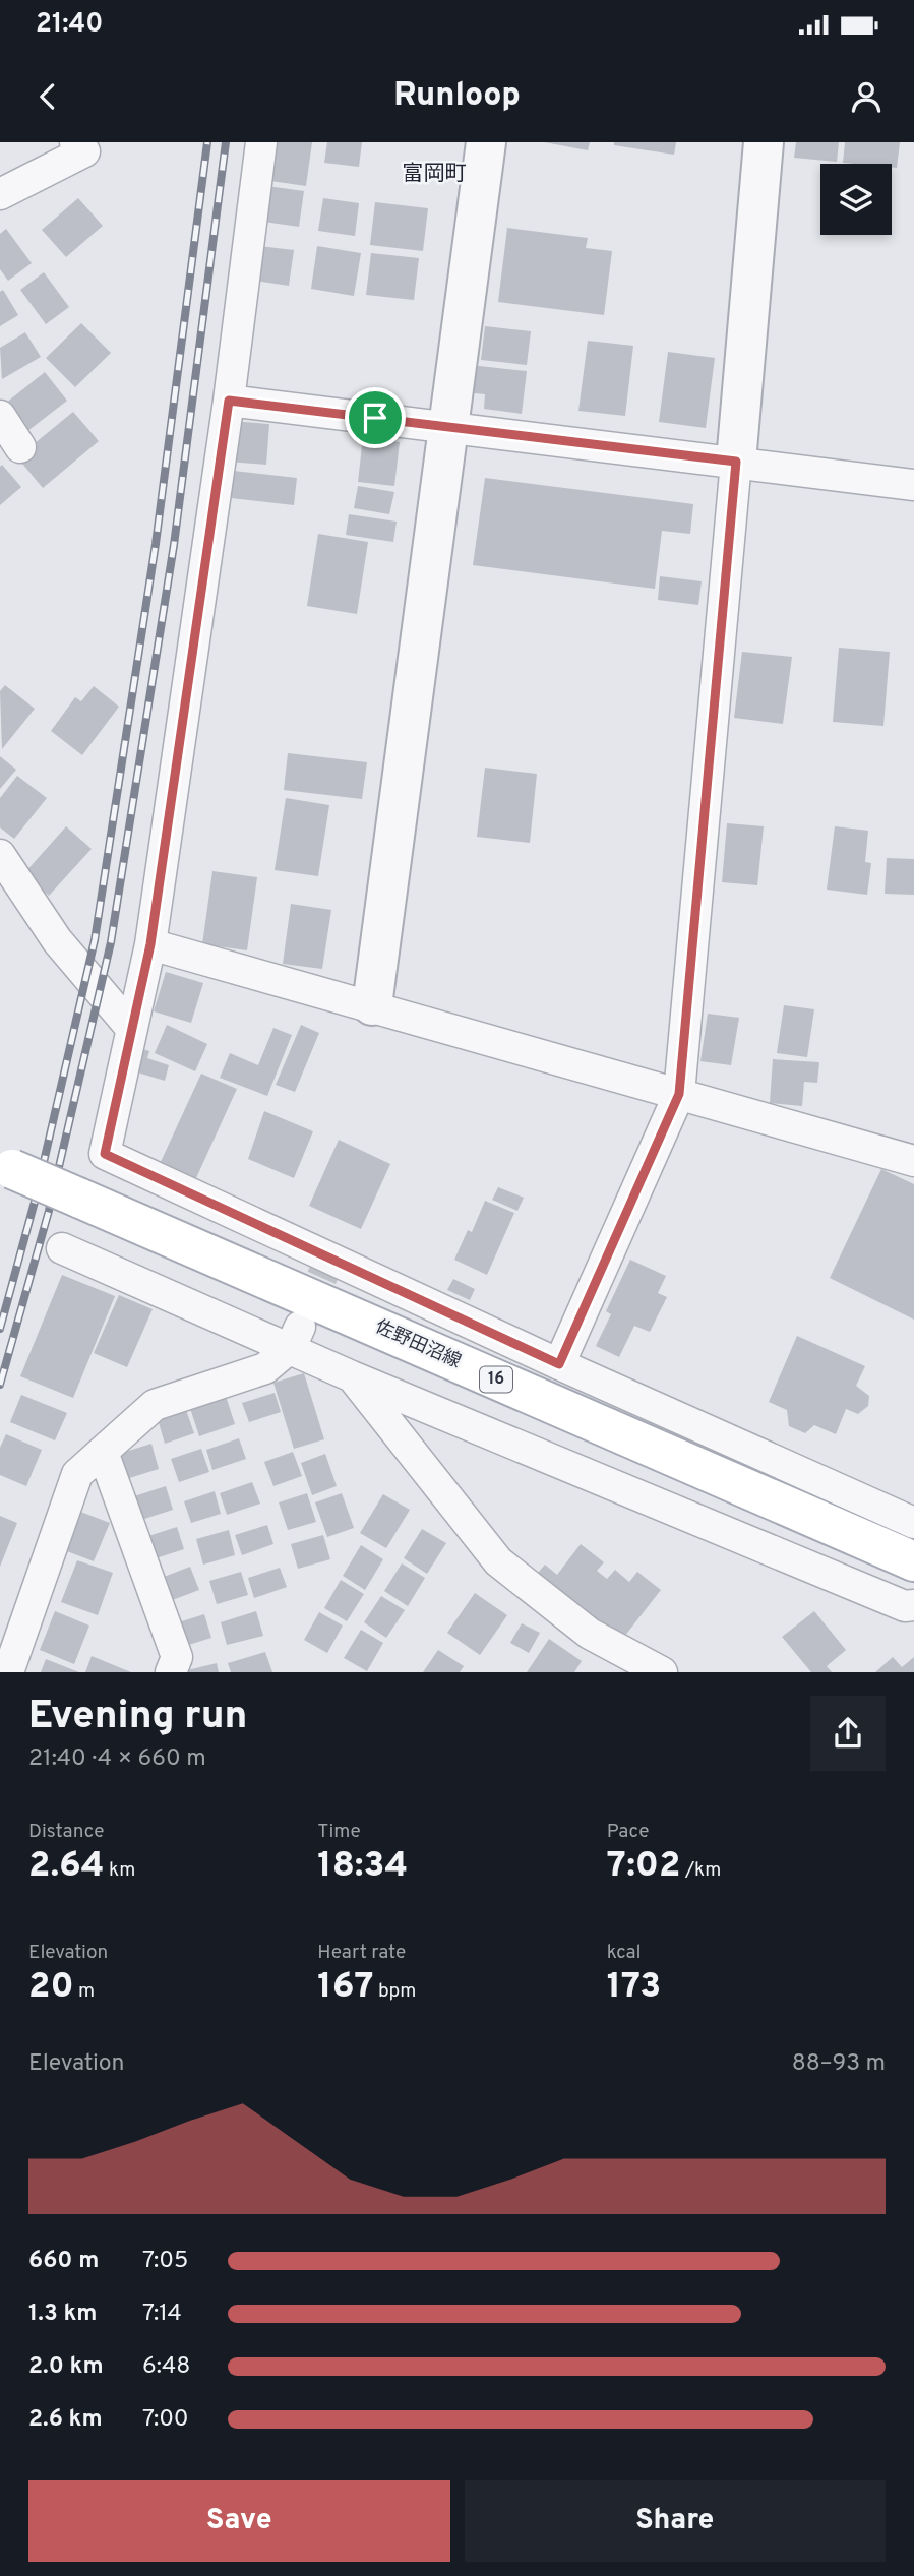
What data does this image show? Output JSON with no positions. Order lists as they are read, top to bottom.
{
  "streets": {
    "main road": ["佐野田沼線", "16"]
  },
  "districts": ["富岡町"],
  "page": {
    "status": "21:40",
    "header": "Runloop",
    "heading": ["Evening run", "21:40 · 4 × 660 m"],
    "stats": [
      ["Distance", "2.64 km"],
      ["Time", "18:34"],
      ["Pace", "7:02 /km"],
      ["Elevation", "20 m"],
      ["Heart rate", "167 bpm"],
      ["kcal", "173"]
    ],
    "chart": ["Elevation", "88–93 m"],
    "list": [
      {
        "name": "660 m",
        "note": "7:05"
      },
      {
        "name": "1.3 km",
        "note": "7:14"
      },
      {
        "name": "2.0 km",
        "note": "6:48"
      },
      {
        "name": "2.6 km",
        "note": "7:00"
      }
    ],
    "buttons": ["Save", "Share"]
  }
}
